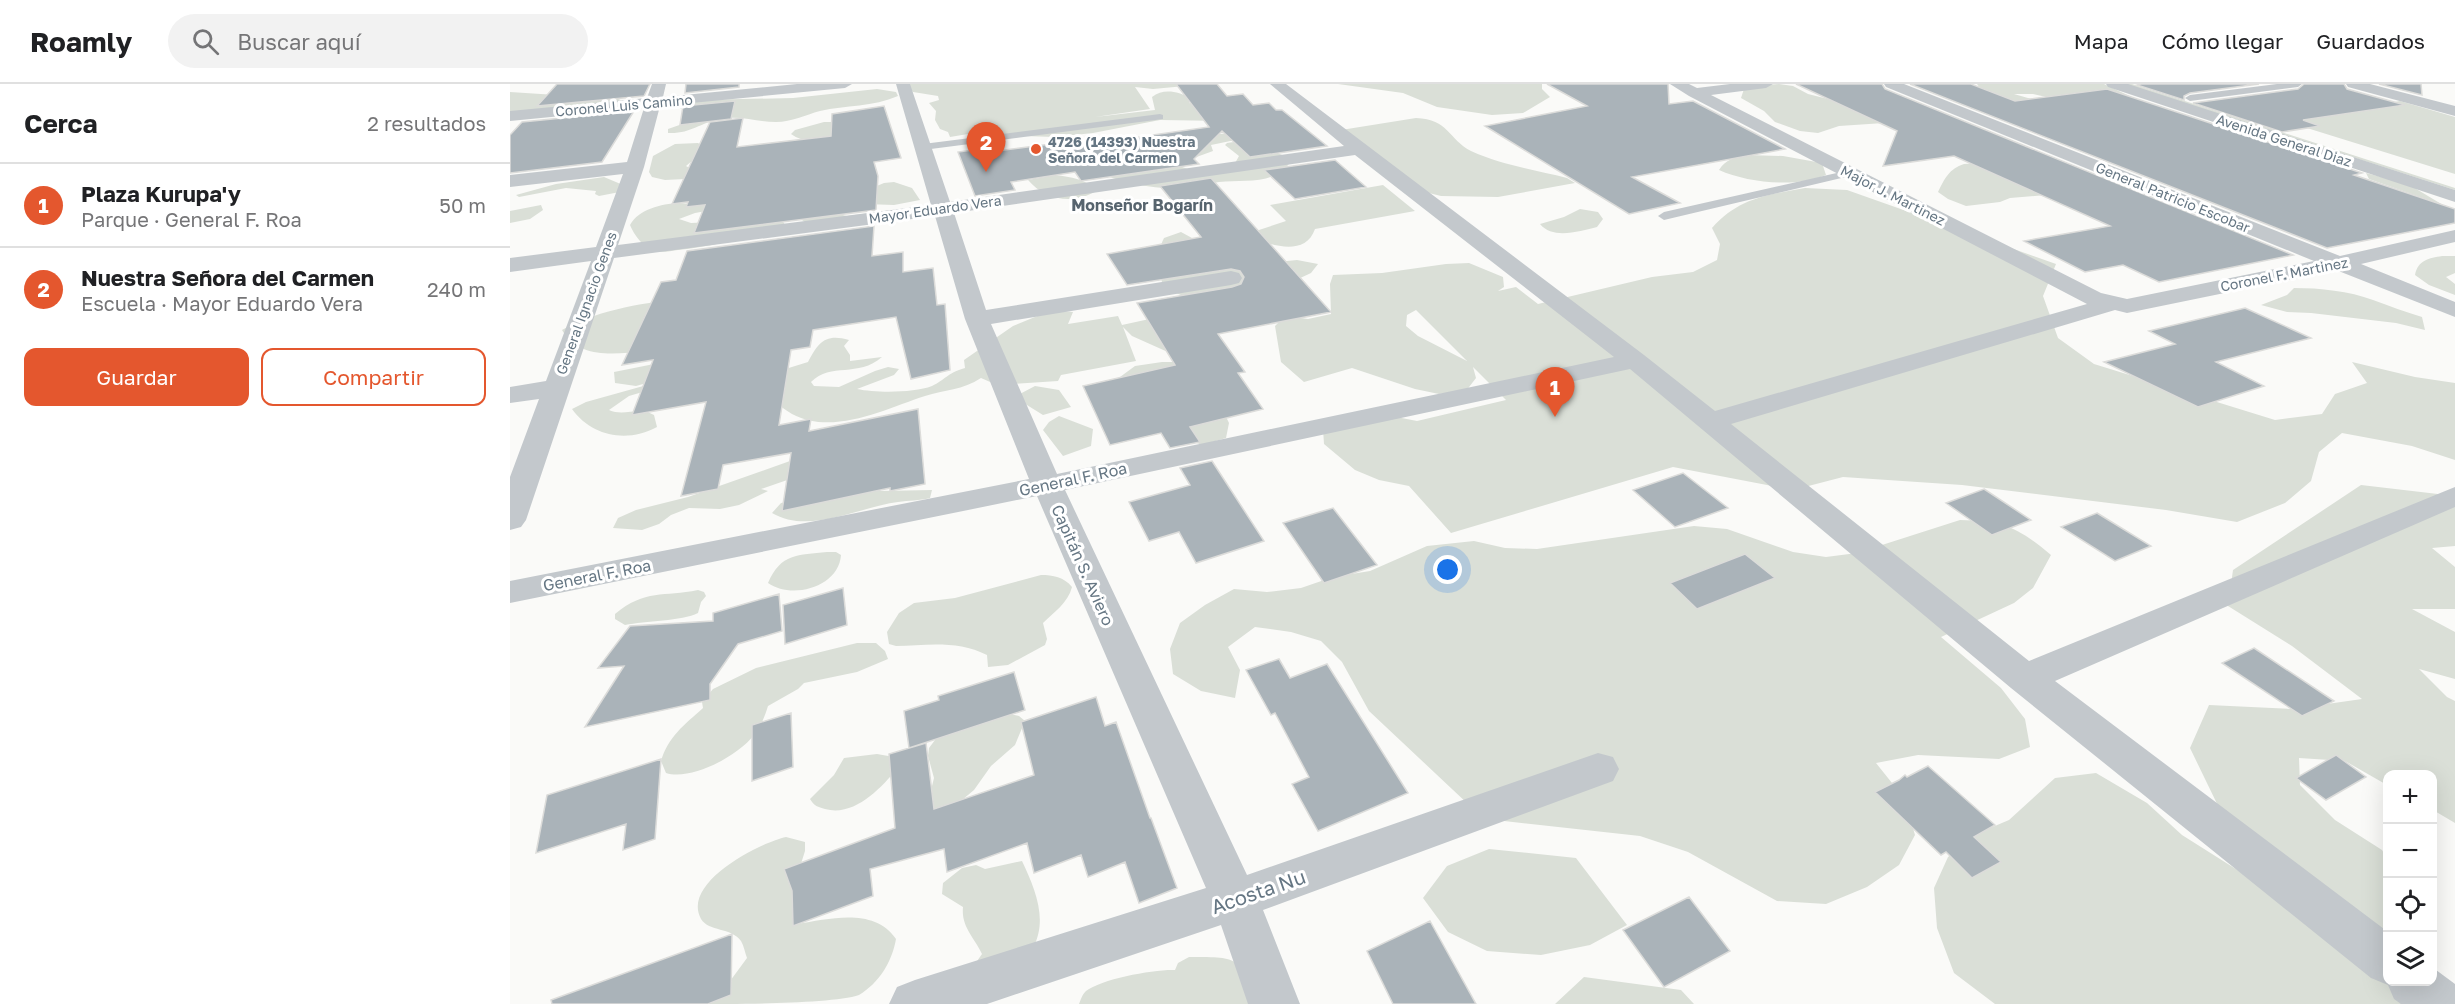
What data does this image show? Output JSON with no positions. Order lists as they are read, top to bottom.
{
  "streets": {
    "street": [
      "Coronel Luis Camino",
      "Avenida General Diaz",
      "Major J. Martinez",
      "General Patricio Escobar",
      "Mayor Eduardo Vera",
      "Coronel F. Martinez",
      "General Ignacio Genes",
      "General F. Roa",
      "Capitán S. Aviero",
      "Acosta Nu"
    ]
  },
  "crossings": [
    ["Coronel Luis Camino", "General Ignacio Genes"],
    ["Major J. Martinez", "Coronel F. Martinez"],
    ["General Patricio Escobar", "Coronel F. Martinez"],
    ["Mayor Eduardo Vera", "General Ignacio Genes"],
    ["Mayor Eduardo Vera", "Capitán S. Aviero"],
    ["General F. Roa", "Capitán S. Aviero"],
    ["Capitán S. Aviero", "Acosta Nu"]
  ],
  "districts": ["Monseñor Bogarín"],
  "places": ["4726 (14393) Nuestra Señora del Carmen"],
  "page": {
    "header": "Roamly",
    "search": "Buscar aquí",
    "nav": ["Mapa", "Cómo llegar", "Guardados"],
    "heading": ["Cerca", "2 resultados"],
    "pins": ["2", "1"],
    "list": [
      {
        "mark": "1",
        "name": "Plaza Kurupa'y",
        "note": "Parque · General F. Roa",
        "value": "50 m"
      },
      {
        "mark": "2",
        "name": "Nuestra Señora del Carmen",
        "note": "Escuela · Mayor Eduardo Vera",
        "value": "240 m"
      }
    ],
    "buttons": ["Guardar", "Compartir"],
    "map_buttons": ["+", "−"]
  }
}
